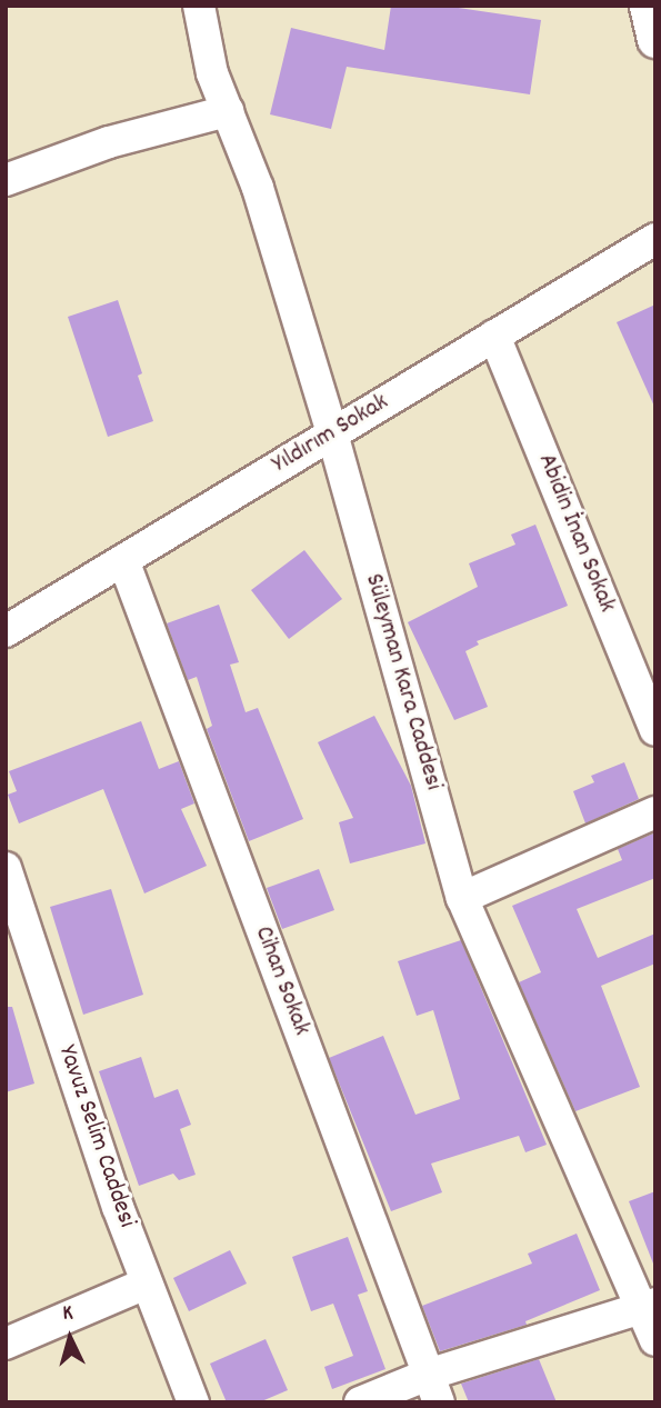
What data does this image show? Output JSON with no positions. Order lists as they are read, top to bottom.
{
  "streets": {
    "street": [
      "Yıldırım Sokak",
      "Abidin İnan Sokak",
      "Süleyman Kara Caddesi",
      "Cihan Sokak",
      "Yavuz Selim Caddesi"
    ]
  },
  "crossings": [
    ["Yıldırım Sokak", "Abidin İnan Sokak"],
    ["Yıldırım Sokak", "Süleyman Kara Caddesi"],
    ["Yıldırım Sokak", "Cihan Sokak"]
  ],
  "north": "top"
}
